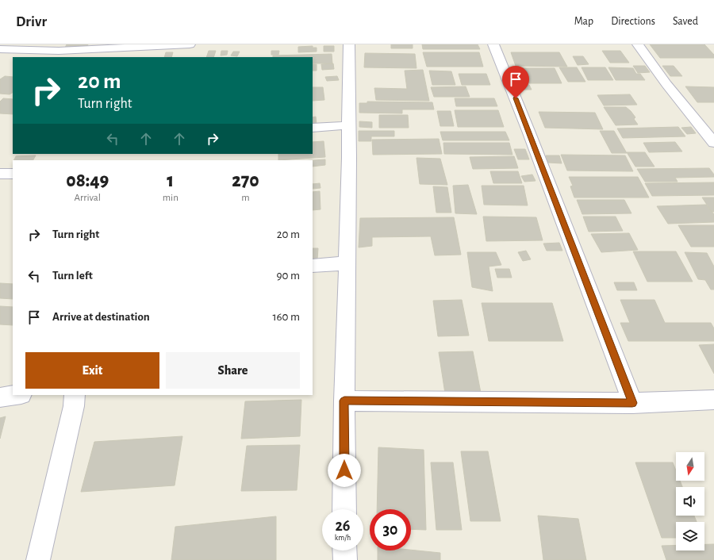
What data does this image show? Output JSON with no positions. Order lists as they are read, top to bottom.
{
  "north": "bottom",
  "page": {
    "header": "Drivr",
    "nav": ["Map", "Directions", "Saved"],
    "turn": ["20 m", "Turn right"],
    "eta": [
      "08:49",
      "Arrival",
      "1",
      "min",
      "270",
      "m"
    ],
    "list": [
      {
        "name": "Turn right",
        "value": "20 m"
      },
      {
        "name": "Turn left",
        "value": "90 m"
      },
      {
        "name": "Arrive at destination",
        "value": "160 m"
      }
    ],
    "buttons": ["Exit", "Share"],
    "speed": "26 km/h",
    "limit": "30"
  }
}
